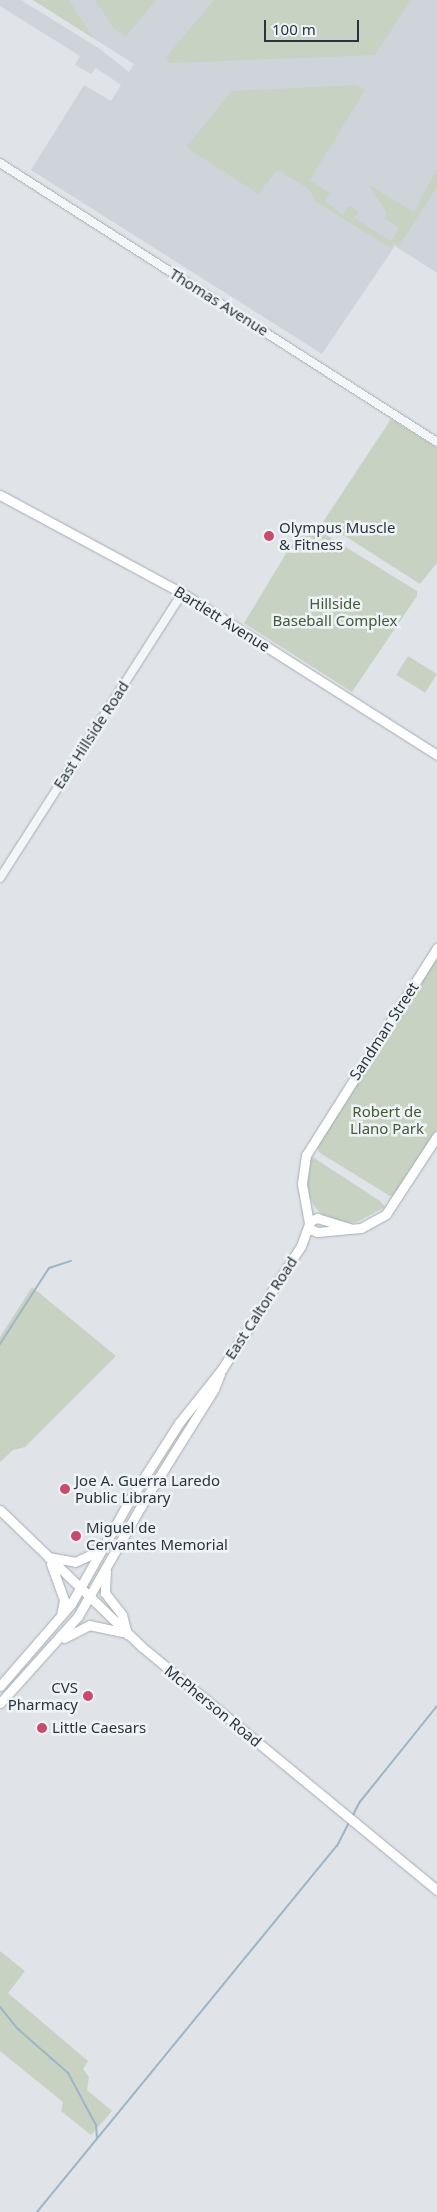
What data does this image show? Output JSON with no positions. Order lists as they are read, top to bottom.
{
  "streets": {
    "main road": [
      "Bartlett Avenue",
      "Sandman Street",
      "East Calton Road",
      "McPherson Road"
    ],
    "street": ["Thomas Avenue", "East Hillside Road"]
  },
  "crossings": [
    ["Bartlett Avenue", "East Hillside Road"],
    ["Sandman Street", "East Calton Road"],
    ["East Calton Road", "McPherson Road"]
  ],
  "parks": ["Hillside Baseball Complex", "Robert de Llano Park"],
  "places": [
    "Olympus Muscle & Fitness",
    "Joe A. Guerra Laredo Public Library",
    "Miguel de Cervantes Memorial",
    "CVS Pharmacy",
    "Little Caesars"
  ],
  "scale_bar": "100 m"
}
